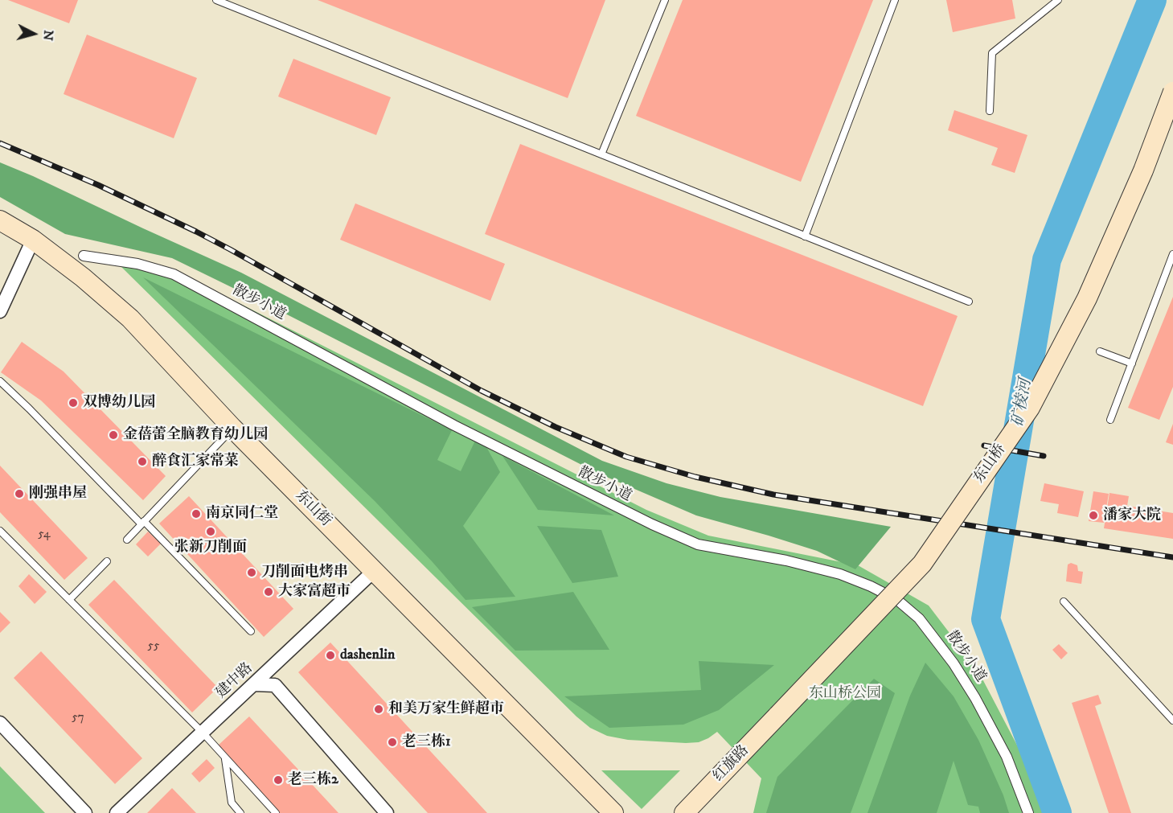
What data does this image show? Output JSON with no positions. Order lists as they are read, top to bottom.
{
  "streets": {
    "main road": ["东山桥", "东山街", "红旗路"],
    "street": ["散步小道", "建中路"]
  },
  "crossings": [
    ["东山桥", "红旗路"],
    ["东山街", "建中路"]
  ],
  "water": ["矿棱河"],
  "parks": ["东山桥公园"],
  "places": [
    "双博幼儿园",
    "金蓓蕾全脑教育幼儿园",
    "醉食汇家常菜",
    "刚强串屋",
    "南京同仁堂",
    "潘家大院",
    "张新刀削面",
    "刀削面电烤串",
    "大家富超市",
    "dashenlin",
    "和美万家生鲜超市",
    "老三栋1",
    "老三栋2"
  ],
  "house_numbers": ["54", "55", "57"],
  "north": "right"
}
